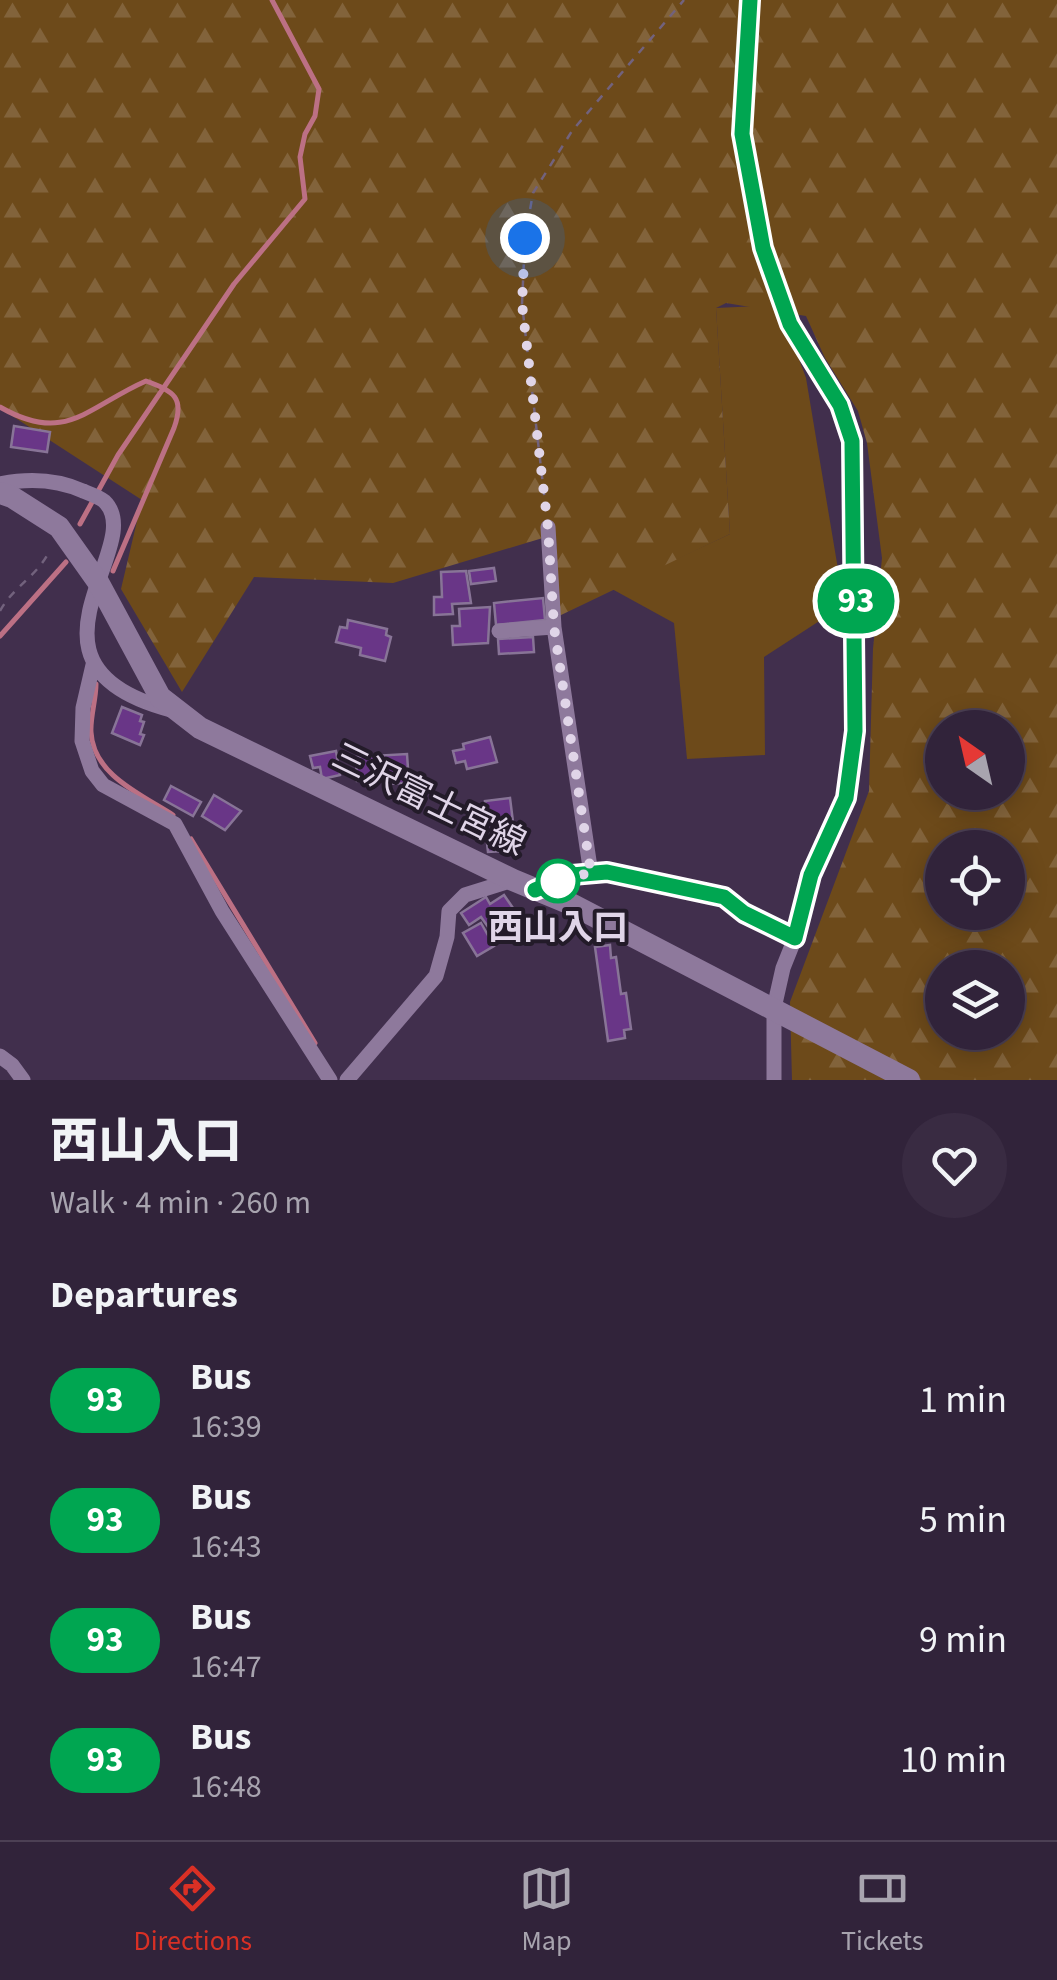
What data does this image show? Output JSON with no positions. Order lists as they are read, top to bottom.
{
  "streets": {
    "main road": ["三沢富士宮線"]
  },
  "places": ["西山入口"],
  "lines": ["bus line 93"],
  "north": "top left",
  "page": {
    "on_map": "93",
    "heading": [
      ["西山入口", "Walk · 4 min · 260 m"],
      "Departures"
    ],
    "list": [
      {
        "mark": "93",
        "name": "Bus",
        "note": "16:39",
        "value": "1 min"
      },
      {
        "mark": "93",
        "name": "Bus",
        "note": "16:43",
        "value": "5 min"
      },
      {
        "mark": "93",
        "name": "Bus",
        "note": "16:47",
        "value": "9 min"
      },
      {
        "mark": "93",
        "name": "Bus",
        "note": "16:48",
        "value": "10 min"
      }
    ],
    "tabs": ["Directions", "Map", "Tickets"]
  }
}
